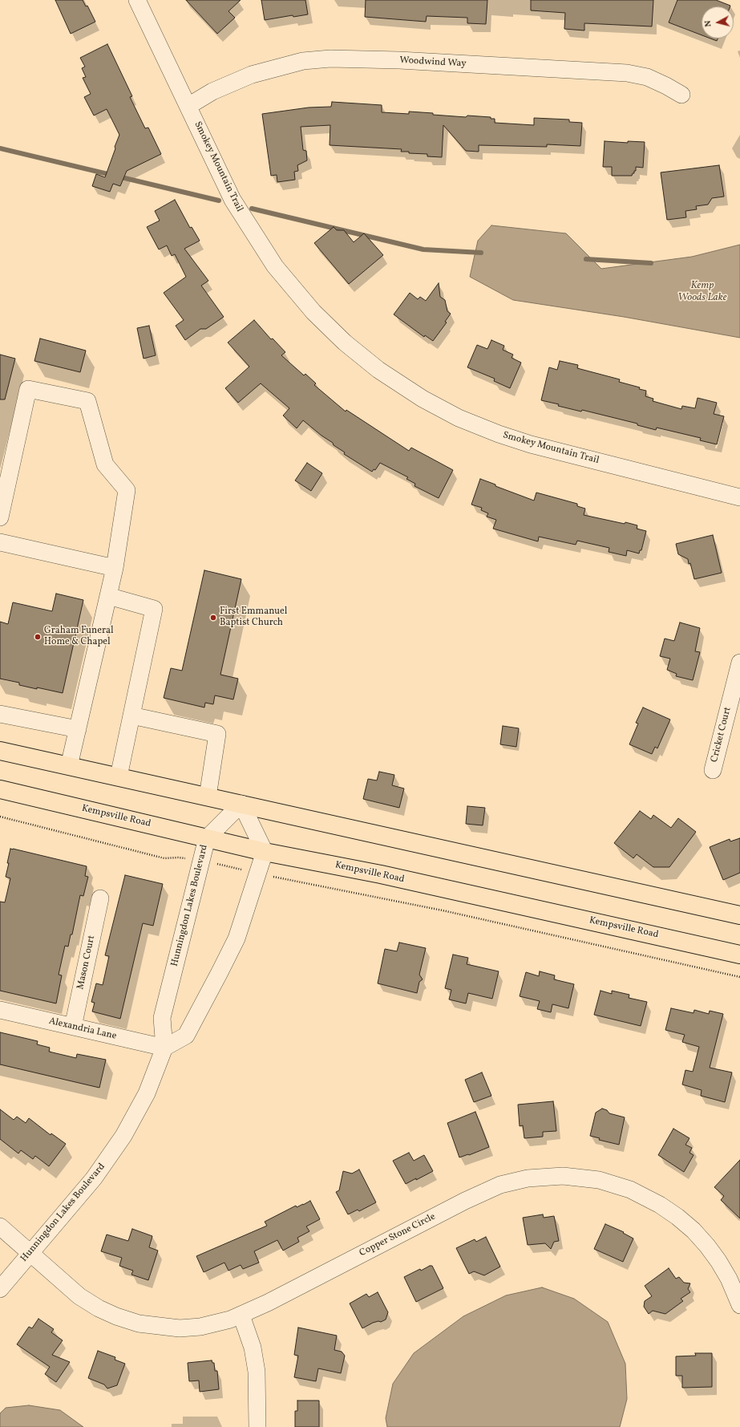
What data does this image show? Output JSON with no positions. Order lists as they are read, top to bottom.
{
  "streets": {
    "main road": ["Kempsville Road"],
    "street": [
      "Woodwind Way",
      "Smokey Mountain Trail",
      "Cricket Court",
      "Hunningdon Lakes Boulevard",
      "Mason Court",
      "Alexandria Lane",
      "Copper Stone Circle"
    ]
  },
  "crossings": [
    ["Woodwind Way", "Smokey Mountain Trail"],
    ["Kempsville Road", "Hunningdon Lakes Boulevard"],
    ["Hunningdon Lakes Boulevard", "Alexandria Lane"],
    ["Hunningdon Lakes Boulevard", "Copper Stone Circle"],
    ["Mason Court", "Alexandria Lane"]
  ],
  "water": ["Kemp Woods Lake"],
  "places": ["First Emmanuel Baptist Church", "Graham Funeral Home & Chapel"],
  "north": "left"
}
